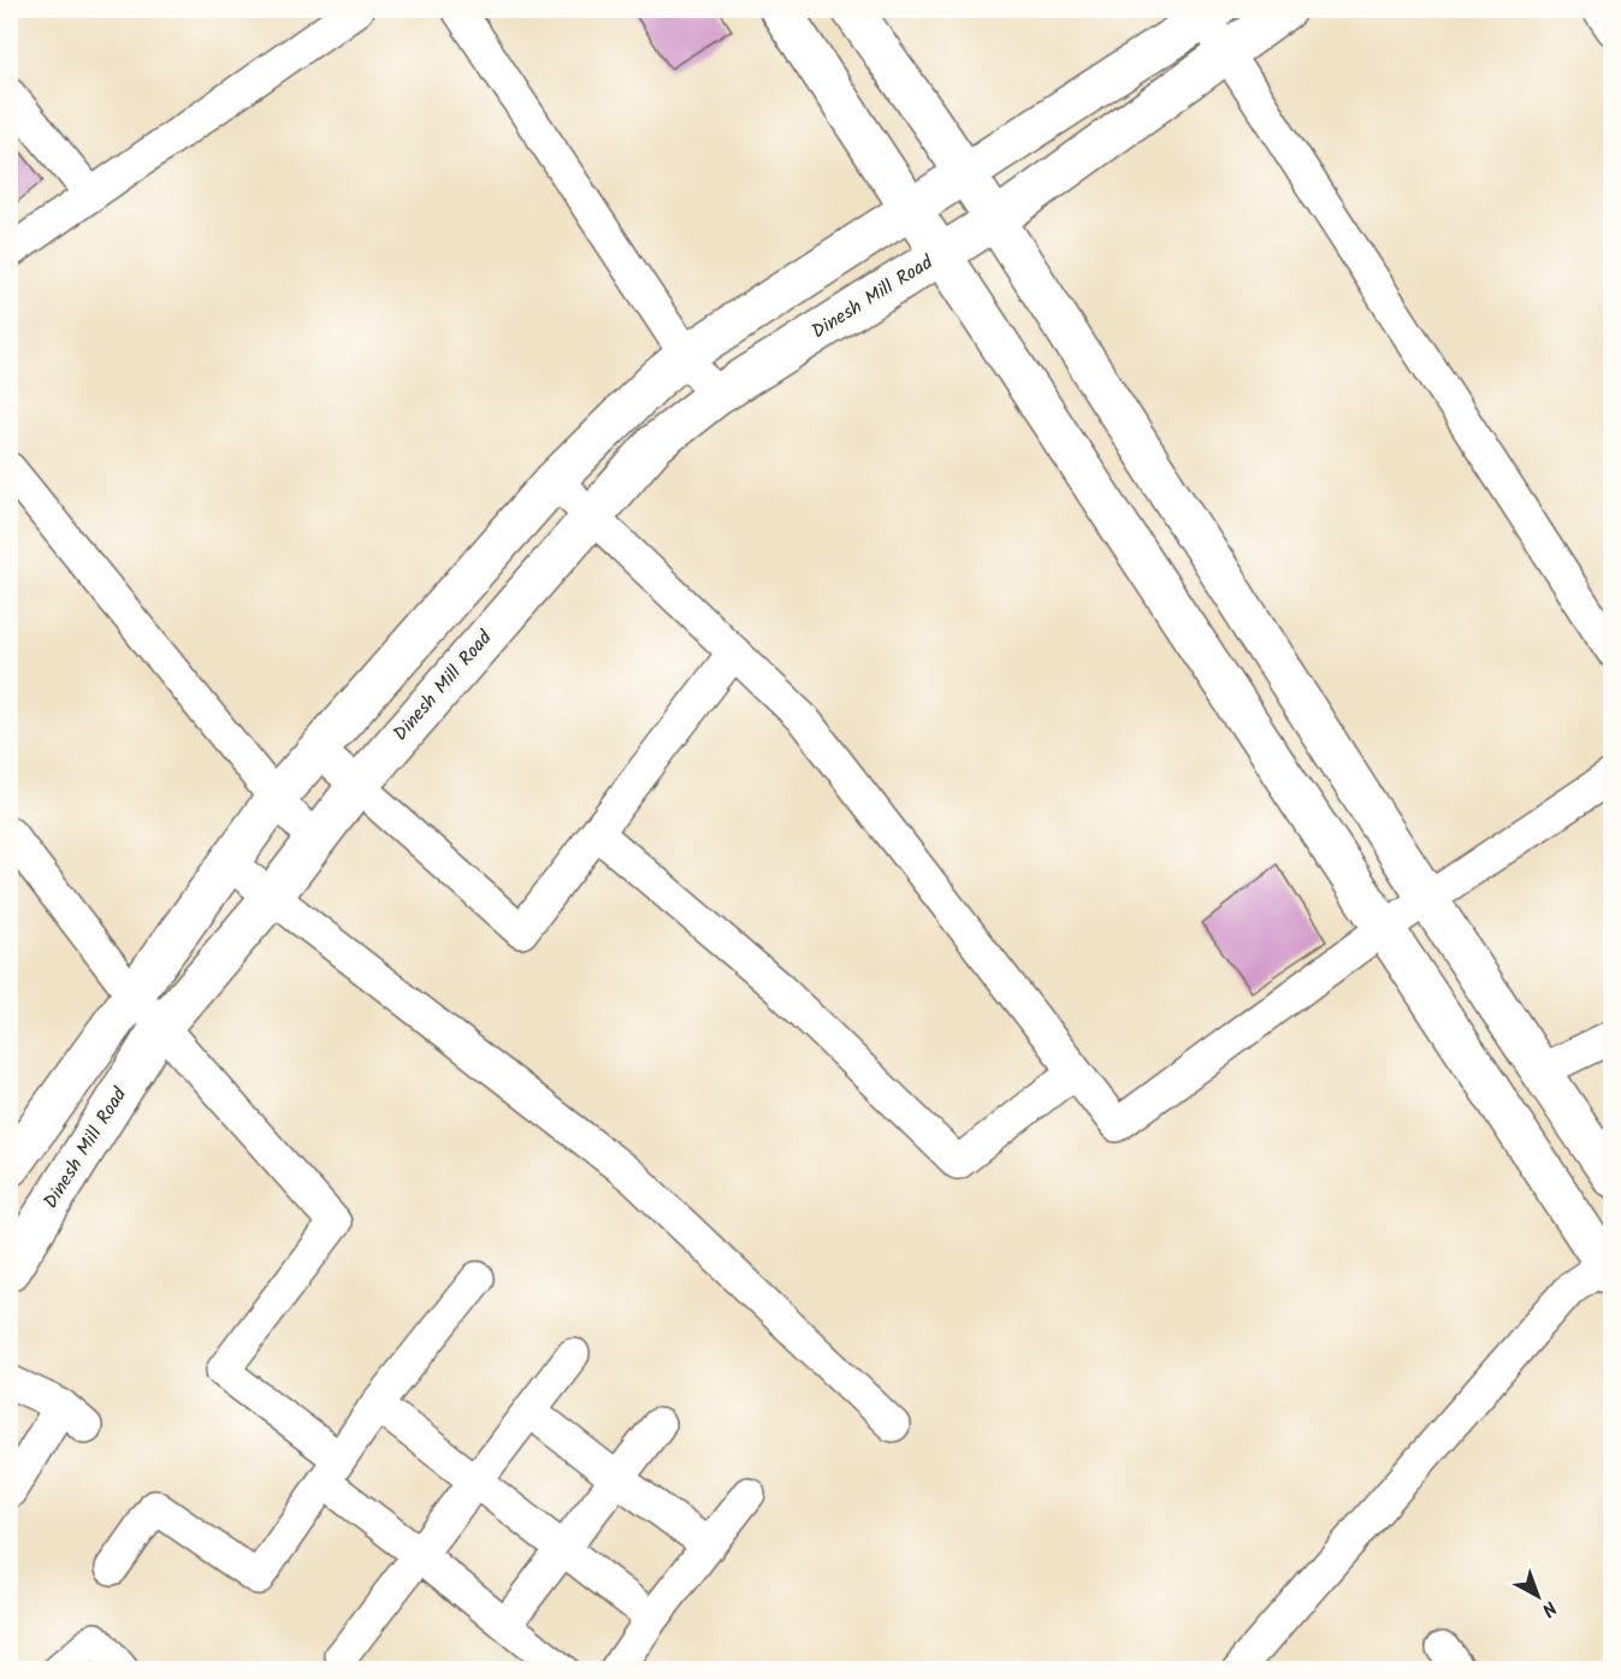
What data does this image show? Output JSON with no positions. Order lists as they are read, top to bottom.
{
  "streets": {
    "street": ["Dinesh Mill Road"]
  },
  "north": "bottom right"
}
